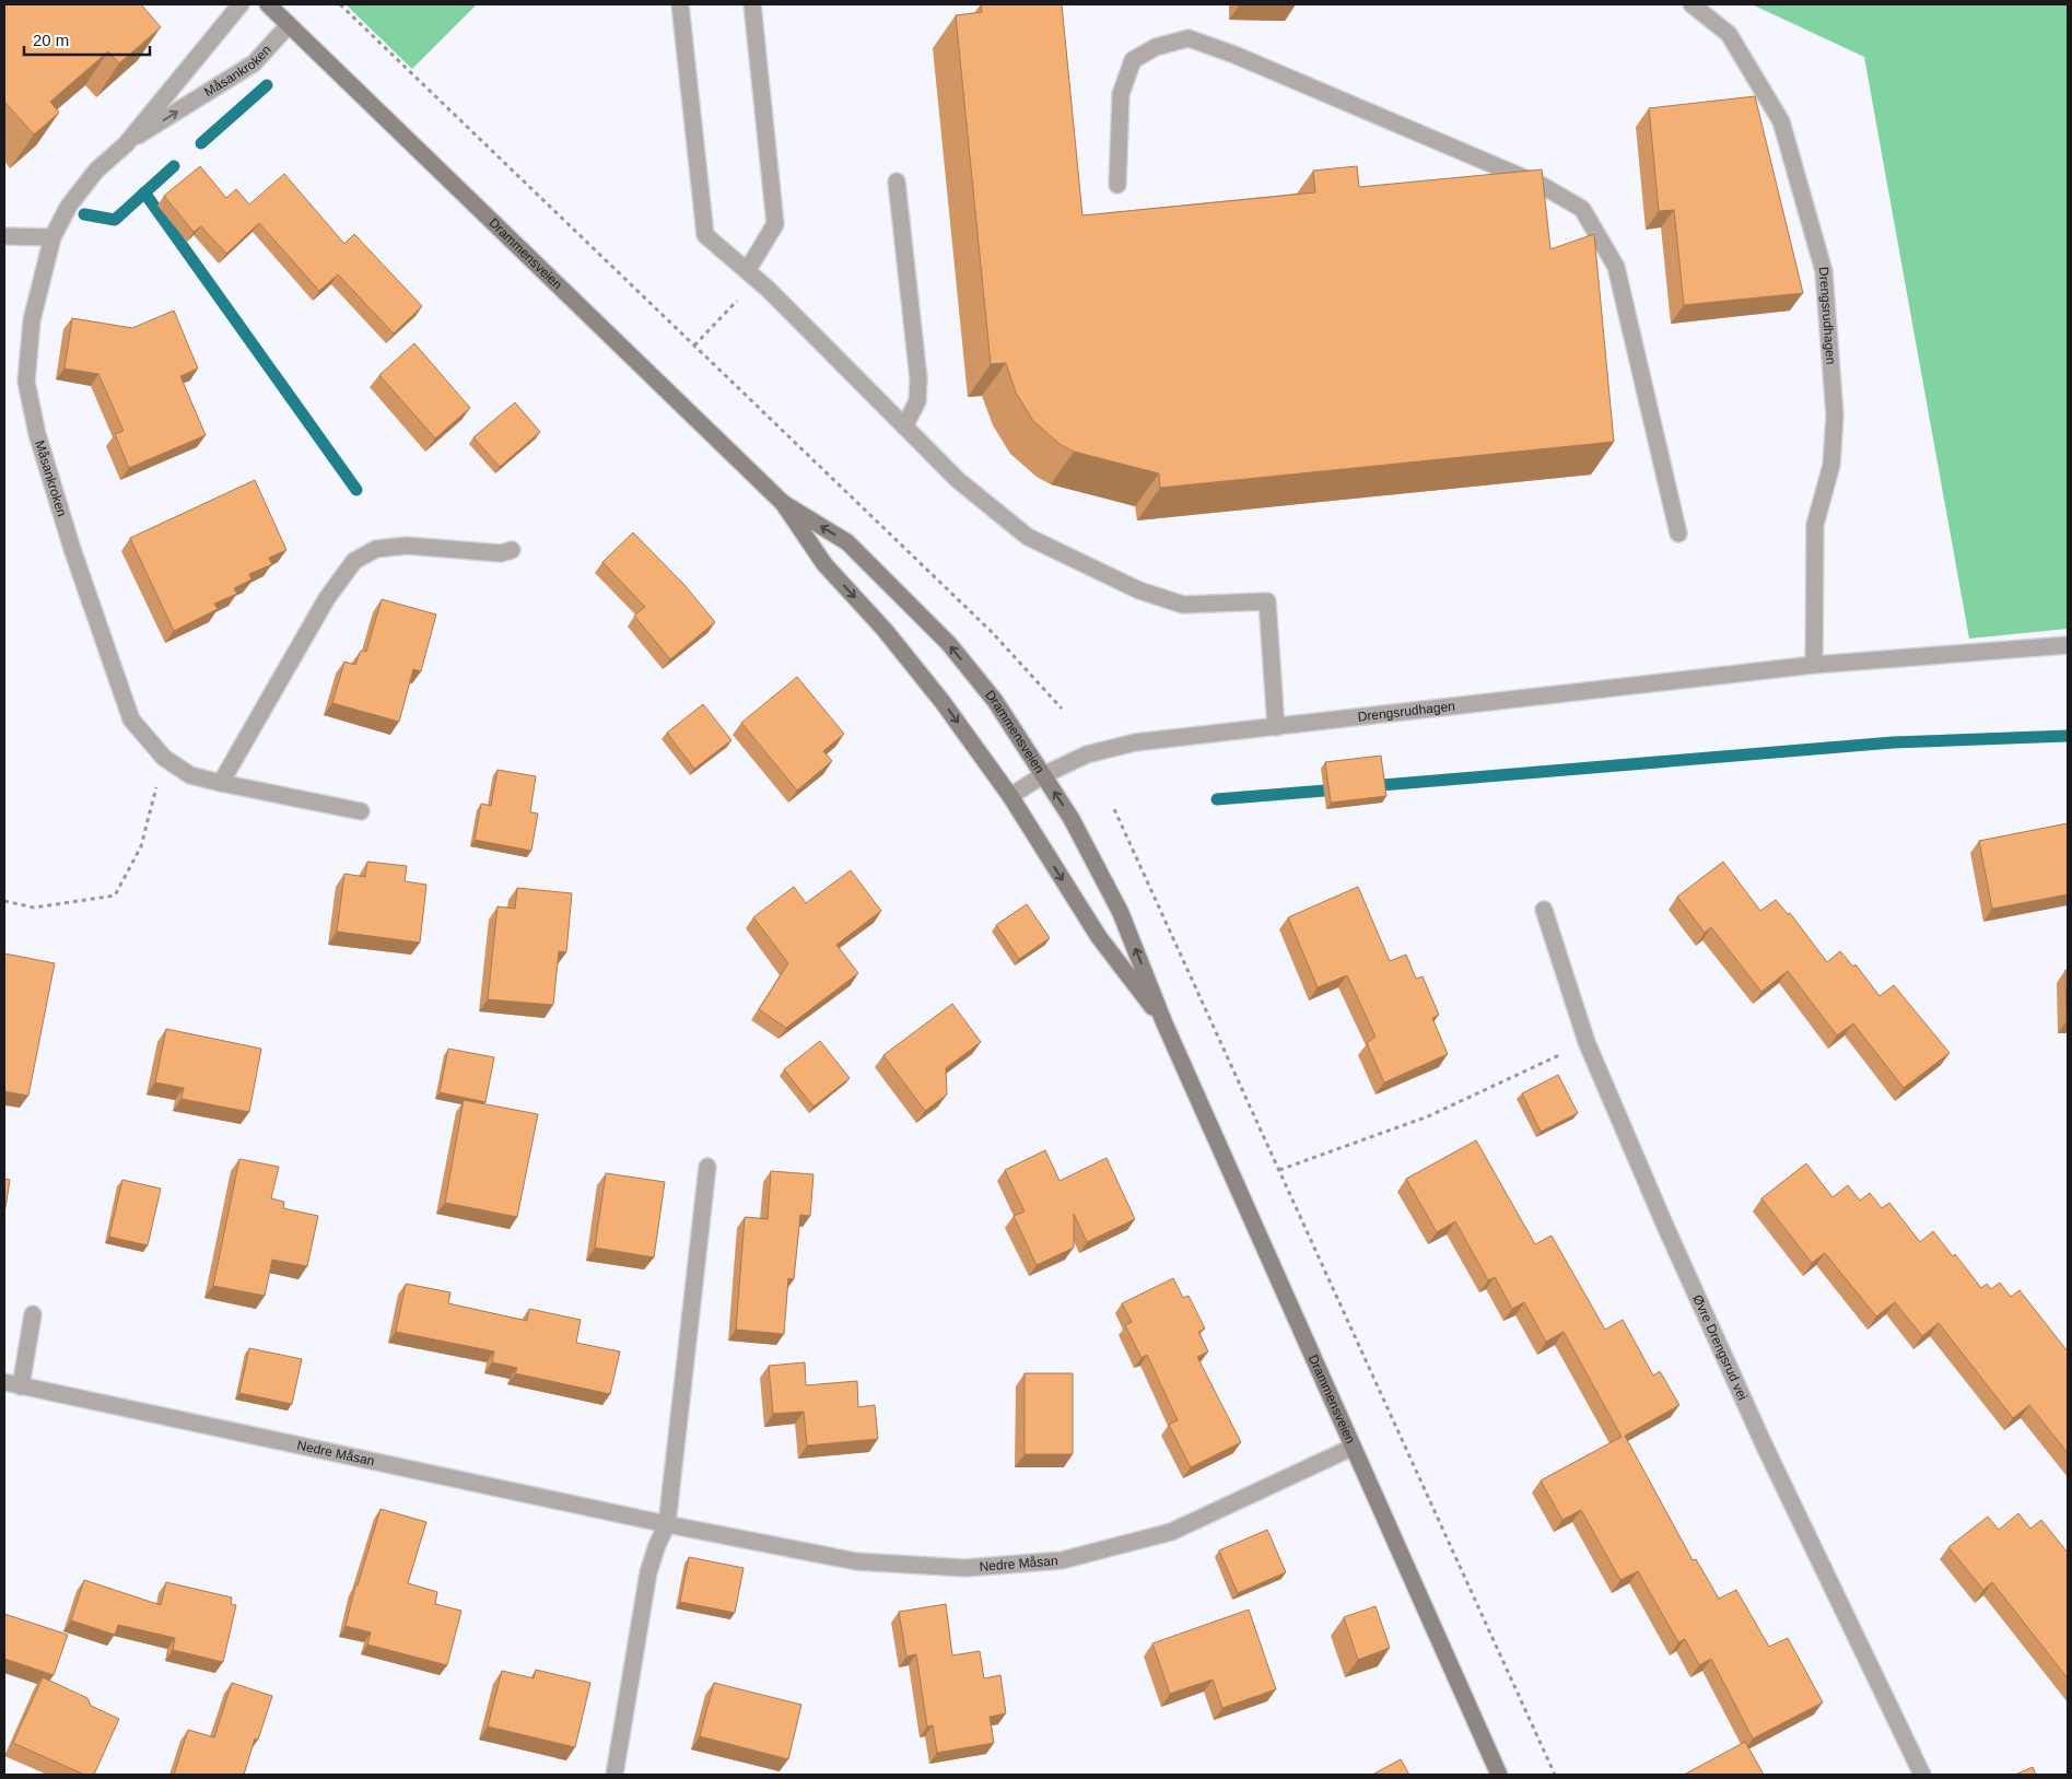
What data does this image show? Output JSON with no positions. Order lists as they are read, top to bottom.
{
  "streets": {
    "main road": ["Drammensveien"],
    "street": [
      "Måsankroken",
      "Drengsrudhagen",
      "Øvre Drengsrud vei",
      "Nedre Måsan"
    ]
  },
  "crossings": [
    ["Måsankroken", "Drammensveien"],
    ["Drammensveien", "Drengsrudhagen"],
    ["Drammensveien", "Nedre Måsan"]
  ],
  "scale_bar": "20 m"
}
